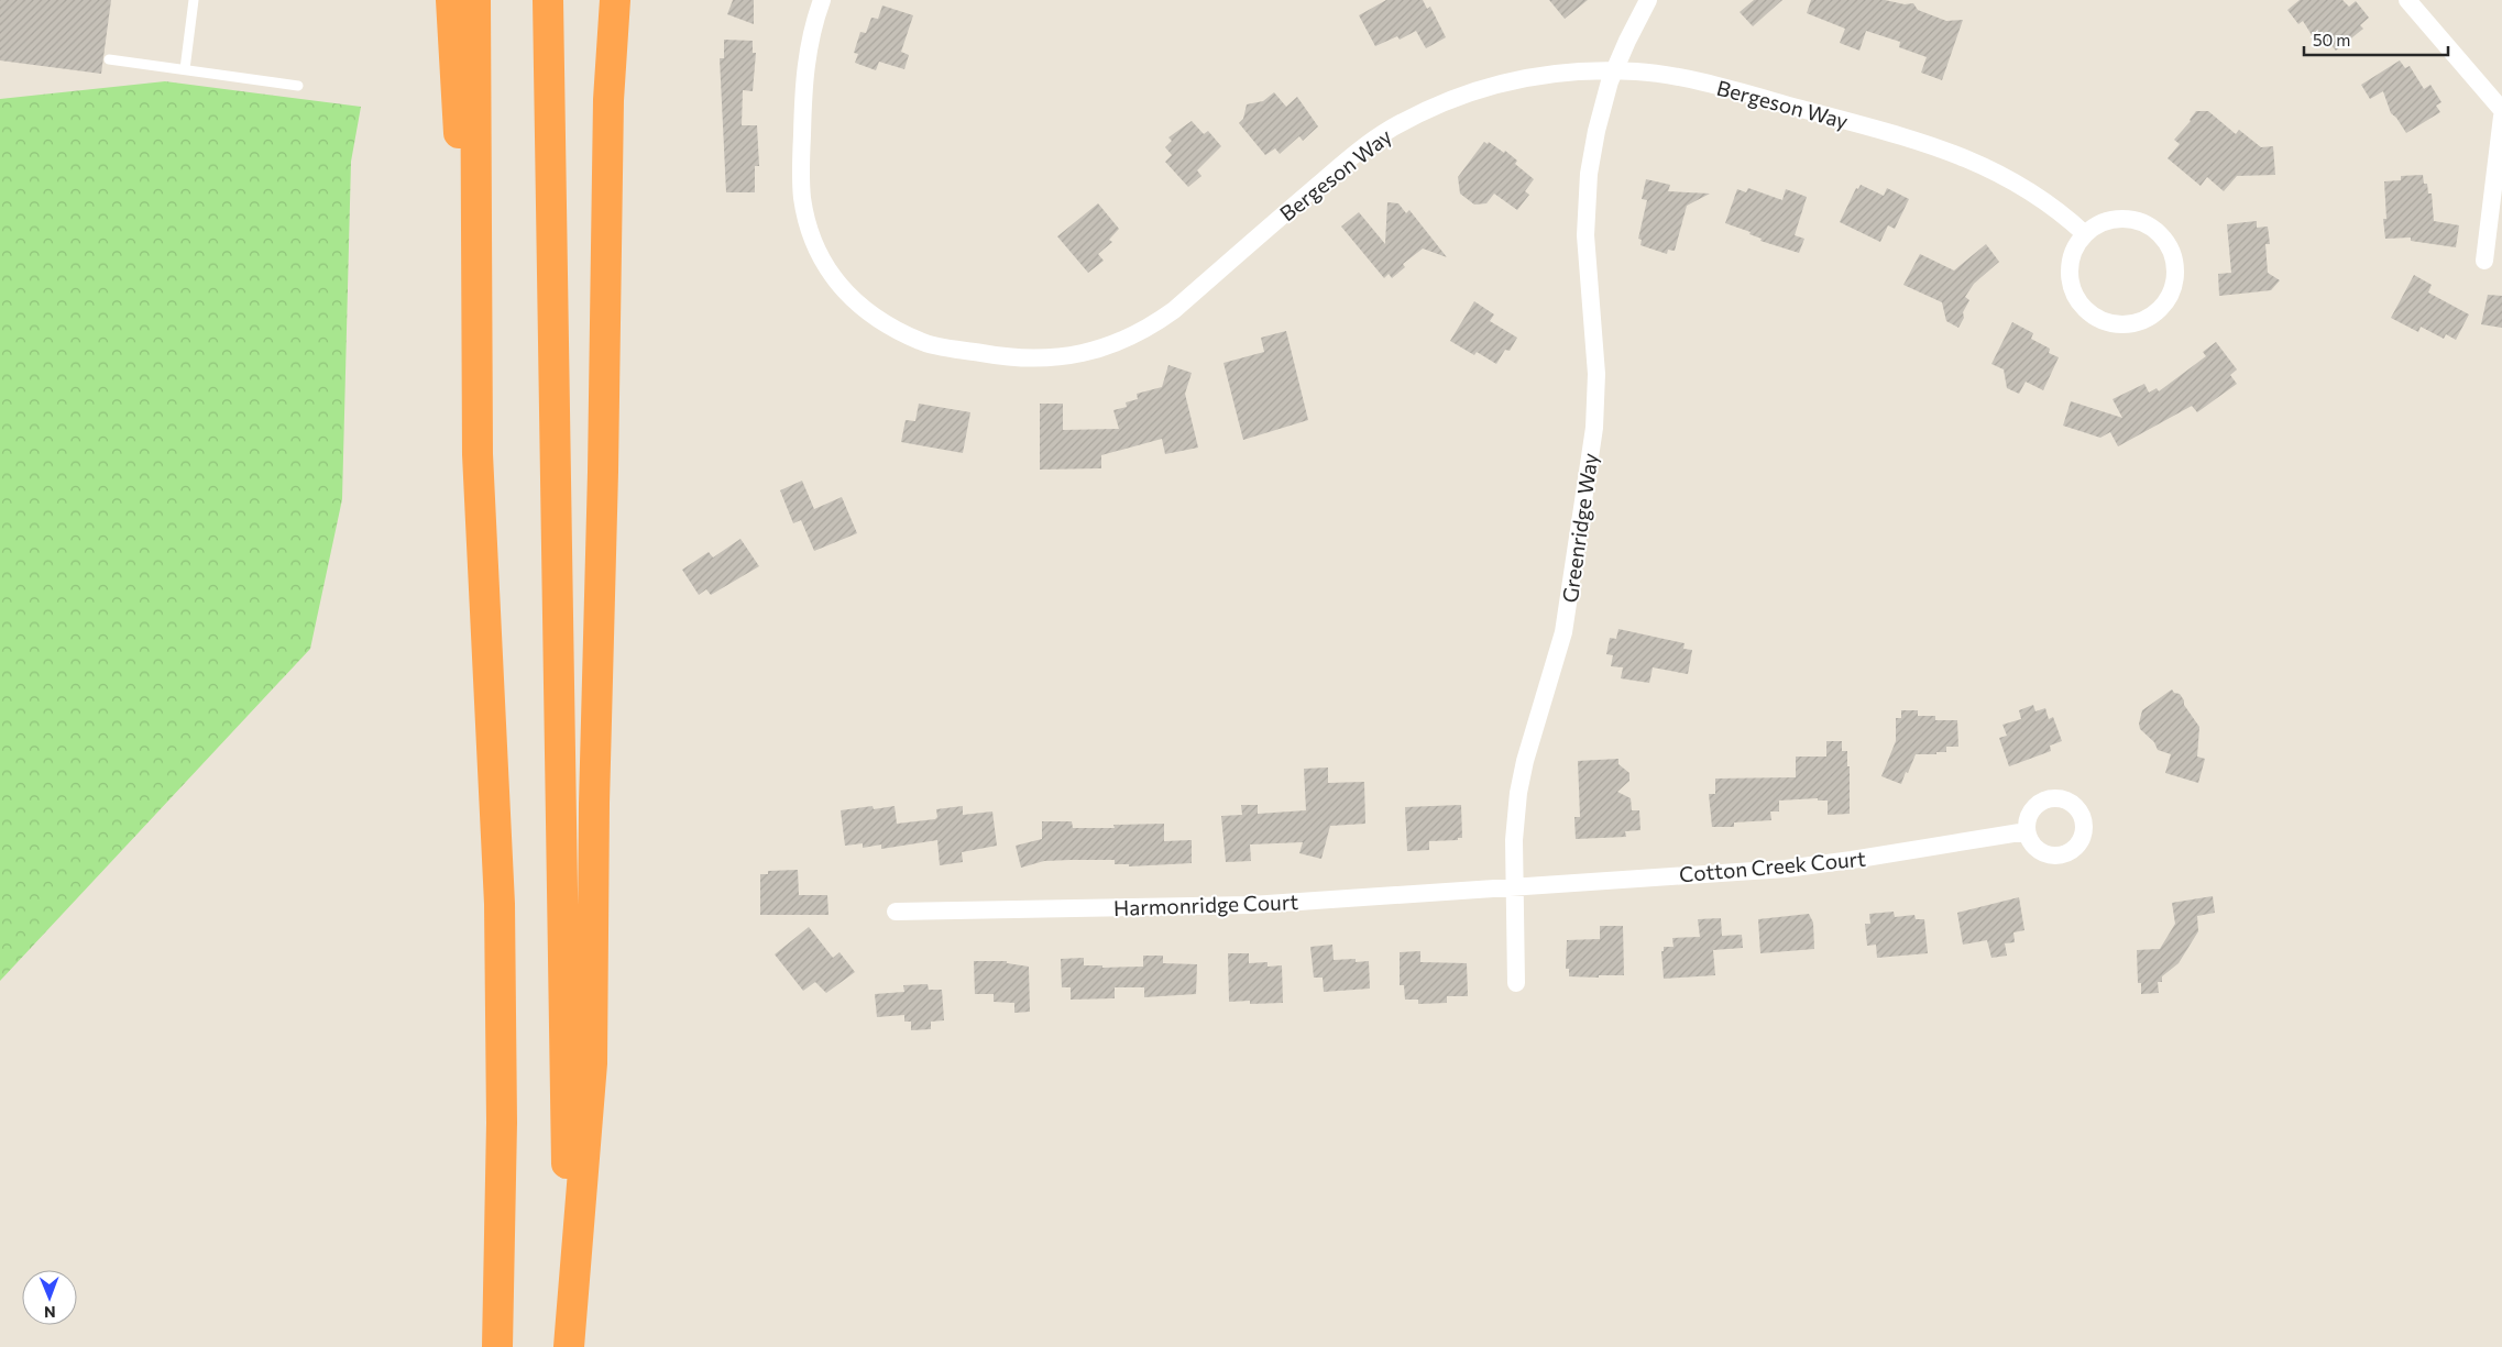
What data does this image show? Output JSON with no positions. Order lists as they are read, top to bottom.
{
  "streets": {
    "street": [
      "Bergeson Way",
      "Greenridge Way",
      "Cotton Creek Court",
      "Harmonridge Court"
    ]
  },
  "crossings": [
    ["Bergeson Way", "Greenridge Way"],
    ["Greenridge Way", "Cotton Creek Court"],
    ["Greenridge Way", "Harmonridge Court"],
    ["Cotton Creek Court", "Harmonridge Court"]
  ],
  "scale_bar": "50 m",
  "north": "bottom"
}
